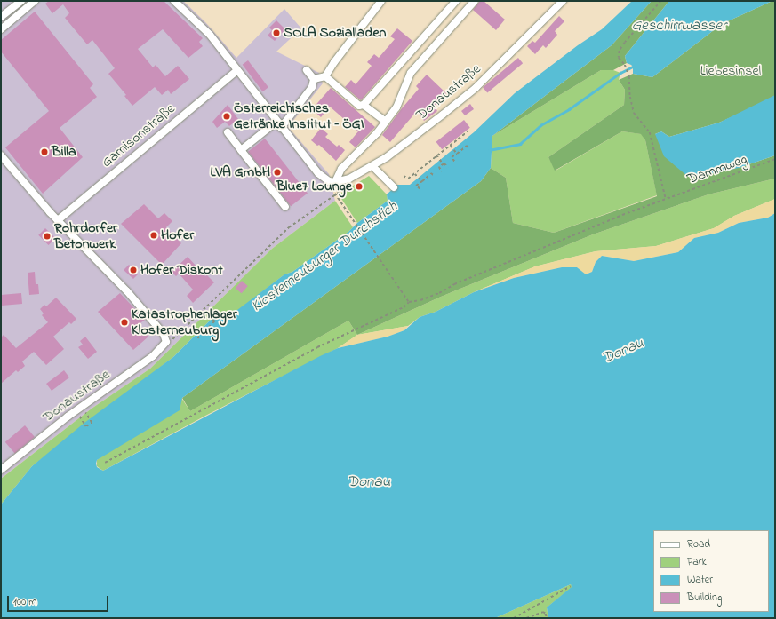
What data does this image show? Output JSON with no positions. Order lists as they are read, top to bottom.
{
  "streets": {
    "street": ["Donaustraße", "Garnisonstraße"],
    "path": ["Dammweg"]
  },
  "crossings": [
    ["Donaustraße", "Garnisonstraße"]
  ],
  "water": ["Geschirrwasser", "Klosterneuburger Durchstich", "Donau"],
  "parks": ["Liebesinsel"],
  "places": [
    "SOLA Sozialladen",
    "Österreichisches Getränke Institut – ÖGI",
    "Billa",
    "LVA GmbH",
    "Blue7 Lounge",
    "Hofer",
    "Rohrdorfer Betonwerk",
    "Hofer Diskont",
    "Katastrophenlager Klosterneuburg"
  ],
  "legend": [
    "Road",
    "Park",
    "Water",
    "Building"
  ],
  "scale_bar": "100 m"
}
